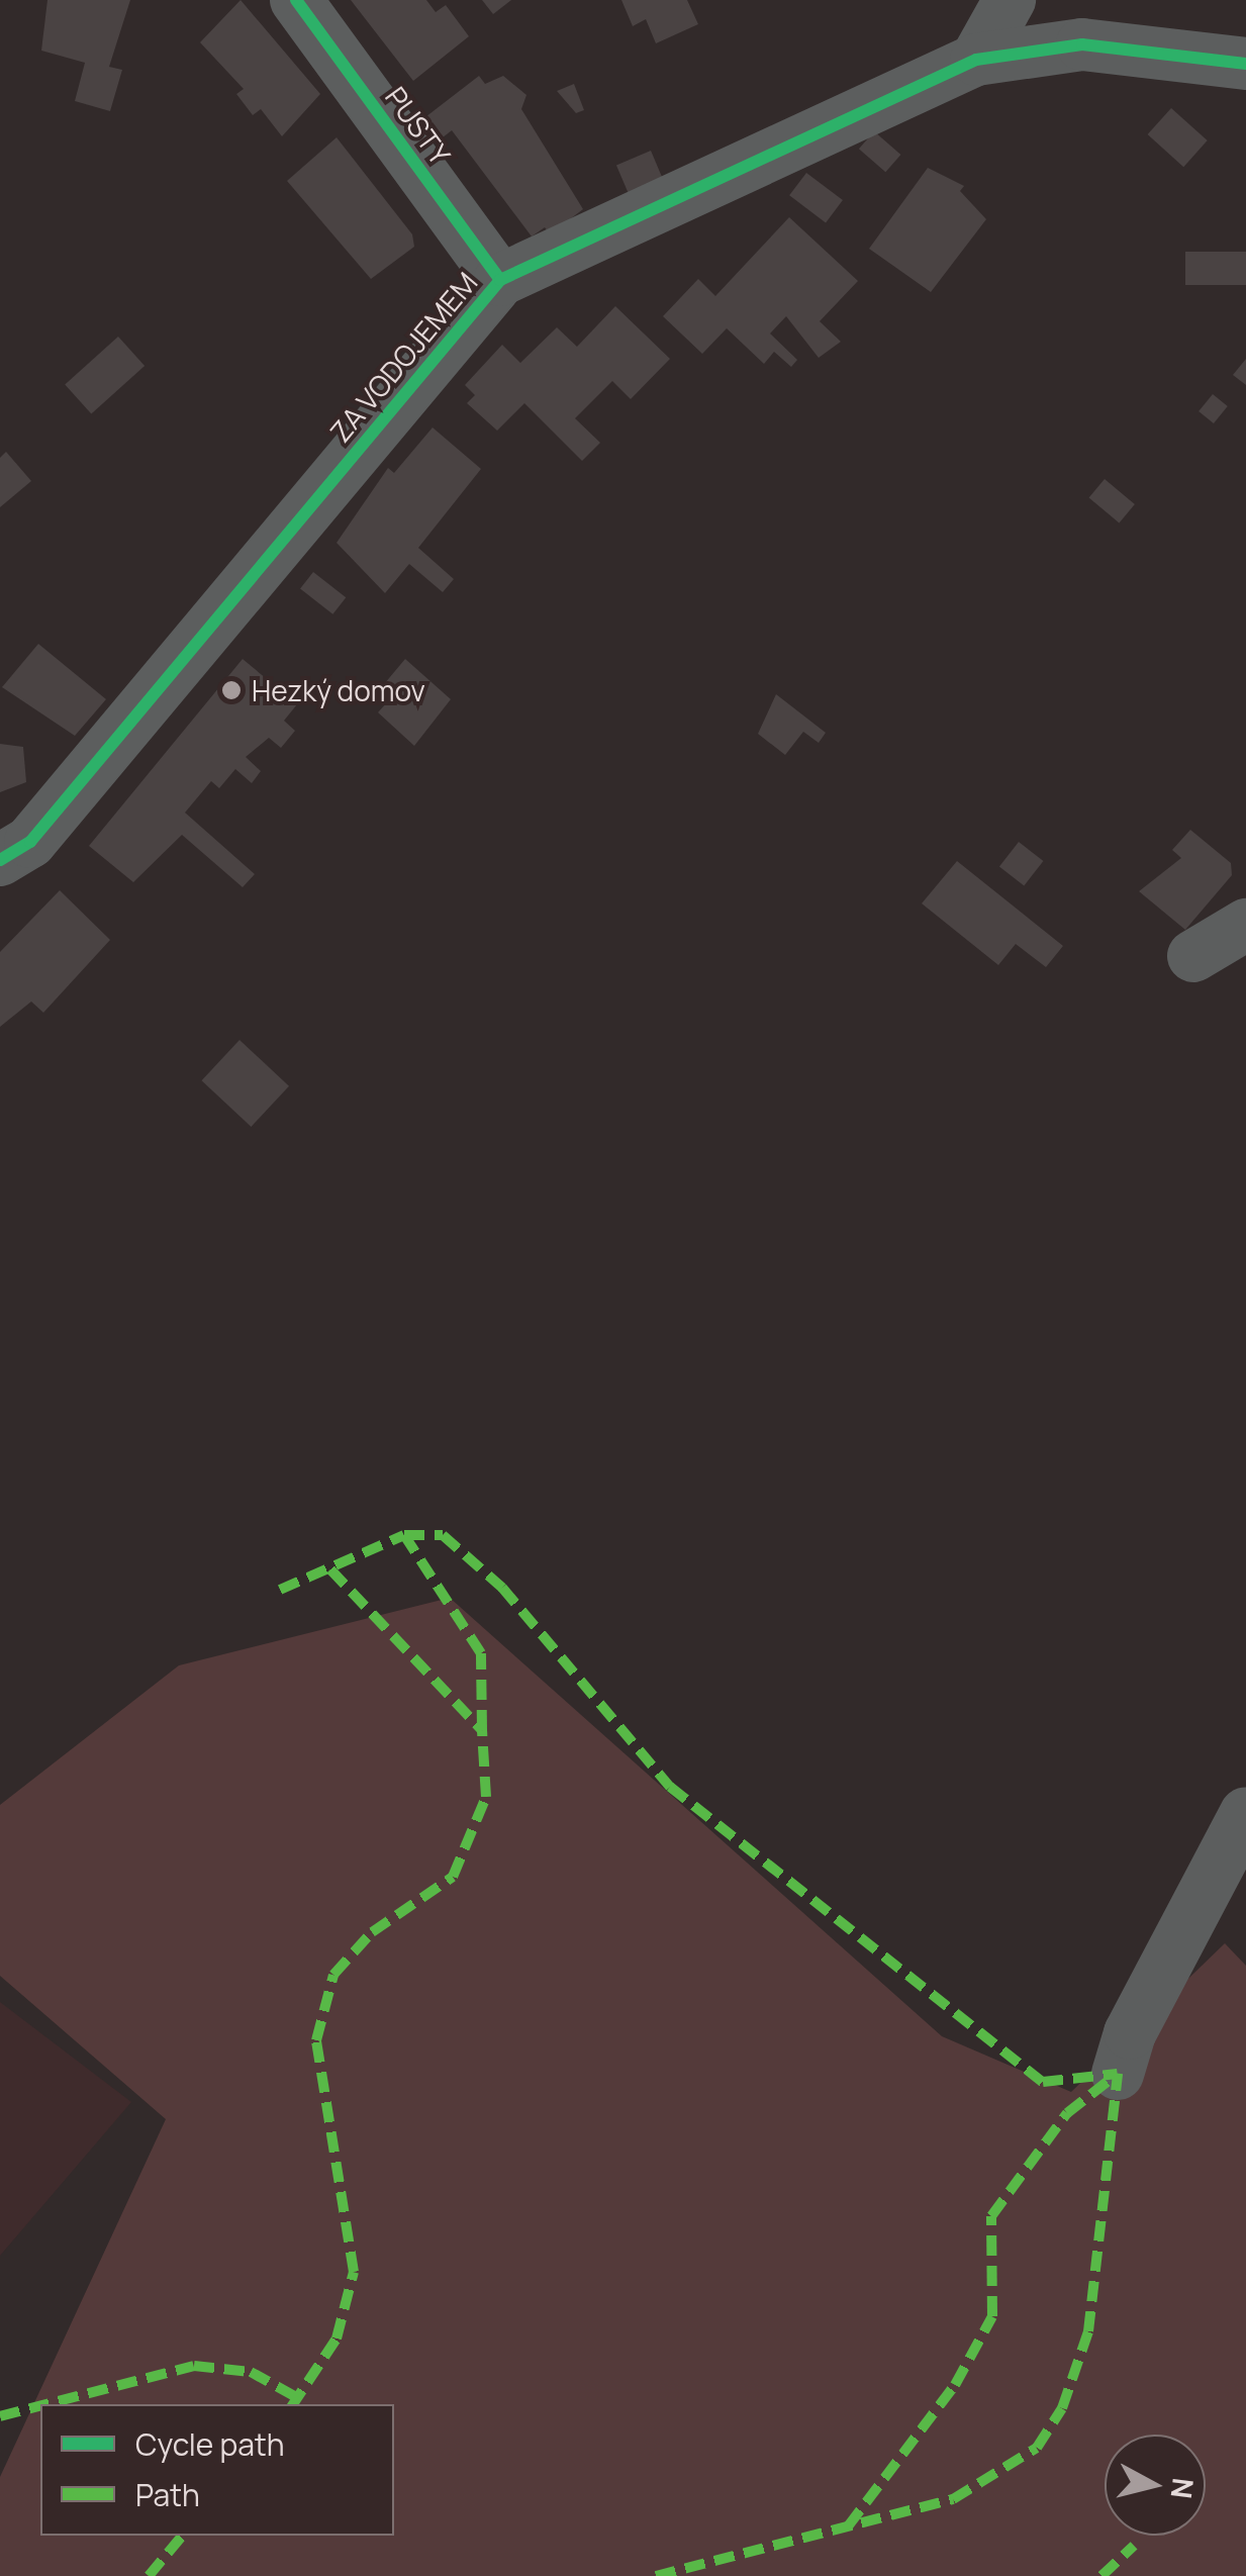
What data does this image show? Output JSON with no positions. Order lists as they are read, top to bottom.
{
  "streets": {
    "street": ["PUSTY", "ZA VODOJEMEM"]
  },
  "crossings": [
    ["PUSTY", "ZA VODOJEMEM"]
  ],
  "places": ["Hezký domov"],
  "legend": ["Cycle path", "Path"],
  "north": "right"
}
